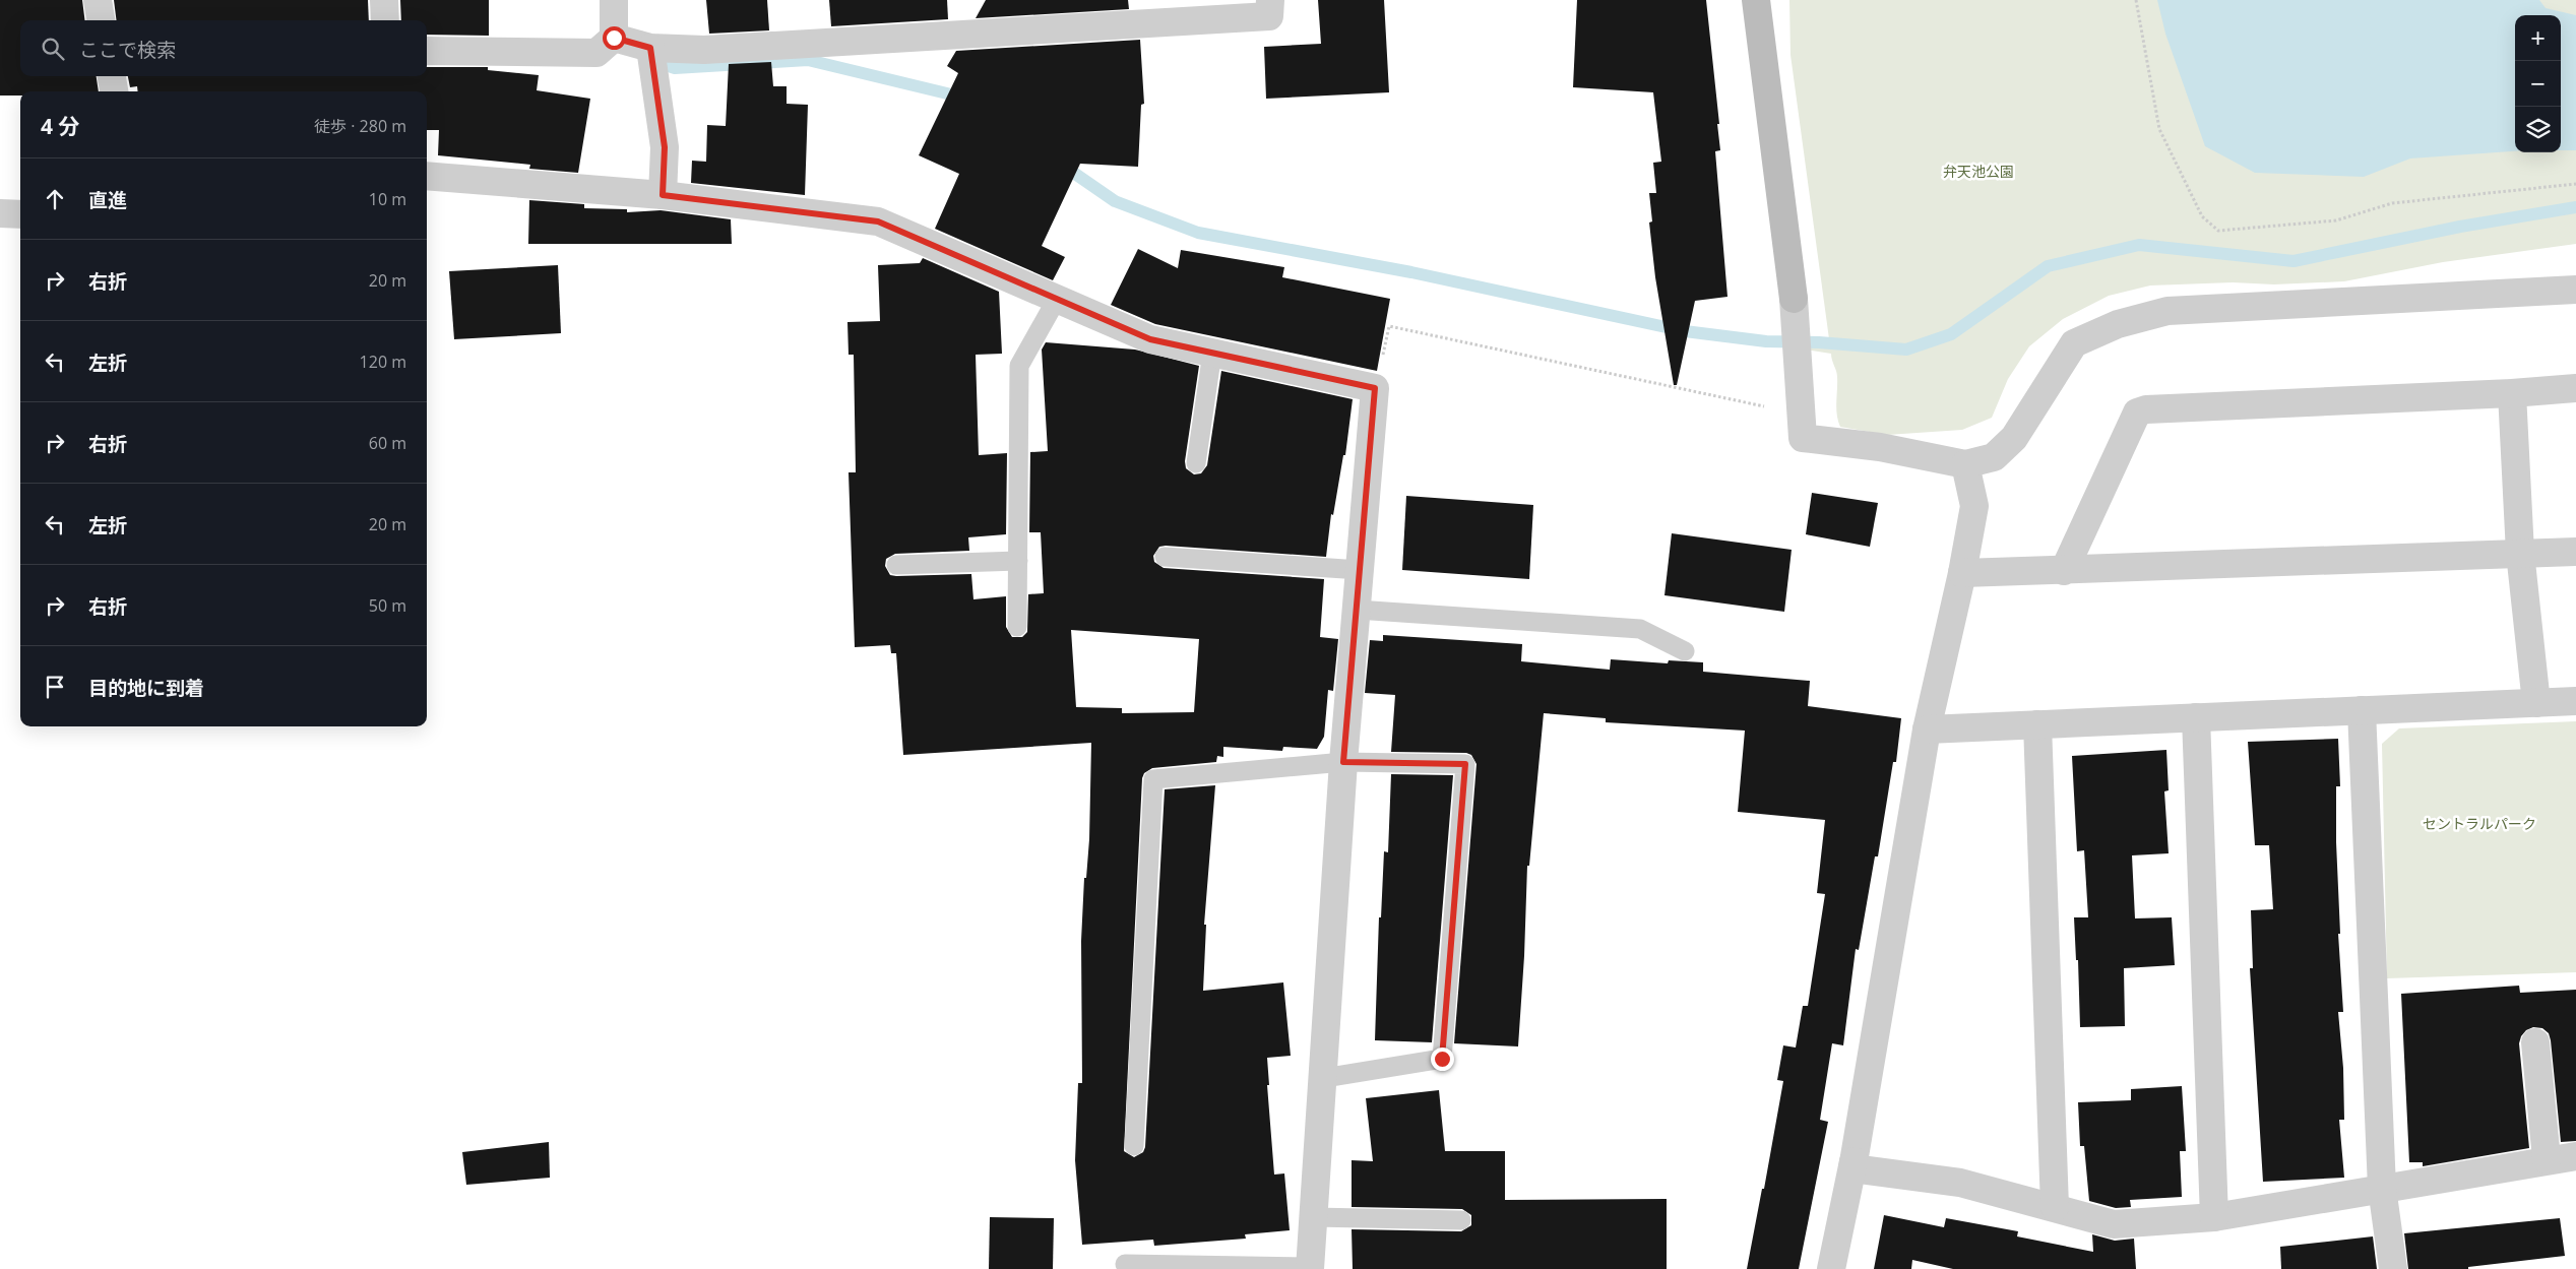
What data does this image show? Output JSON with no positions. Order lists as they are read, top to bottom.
{
  "parks": ["弁天池公園", "セントラルパーク"],
  "page": {
    "map_buttons": ["+", "−"],
    "search": "ここで検索",
    "heading": ["4 分", "徒歩 · 280 m"],
    "list": [
      ["直進", "10 m"],
      ["右折", "20 m"],
      ["左折", "120 m"],
      ["右折", "60 m"],
      ["左折", "20 m"],
      ["右折", "50 m"],
      "目的地に到着"
    ]
  }
}
